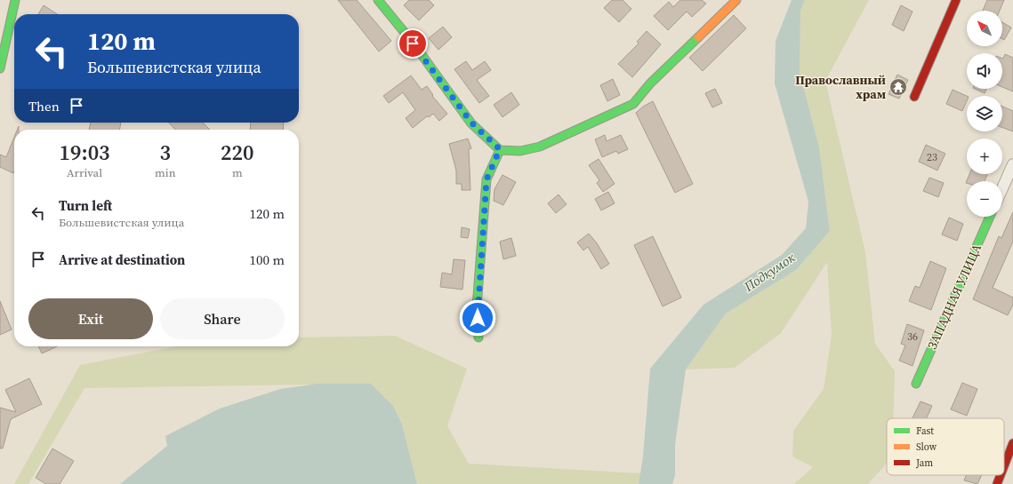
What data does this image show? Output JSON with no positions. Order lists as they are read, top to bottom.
{
  "streets": {
    "street": ["ЗАПАДНАЯ УЛИЦА"]
  },
  "water": ["Подкумок"],
  "places": {
    "temple": ["Православный храм"]
  },
  "house_numbers": ["23", "36"],
  "legend": ["Fast", "Slow", "Jam"],
  "north": "top left",
  "page": {
    "map_buttons": ["+", "−"],
    "turn": ["120 m", "Большевистская улица"],
    "then": "Then",
    "eta": [
      "19:03",
      "Arrival",
      "3",
      "min",
      "220",
      "m"
    ],
    "list": [
      {
        "name": "Turn left",
        "note": "Большевистская улица",
        "value": "120 m"
      },
      {
        "name": "Arrive at destination",
        "value": "100 m"
      }
    ],
    "buttons": ["Exit", "Share"]
  }
}
